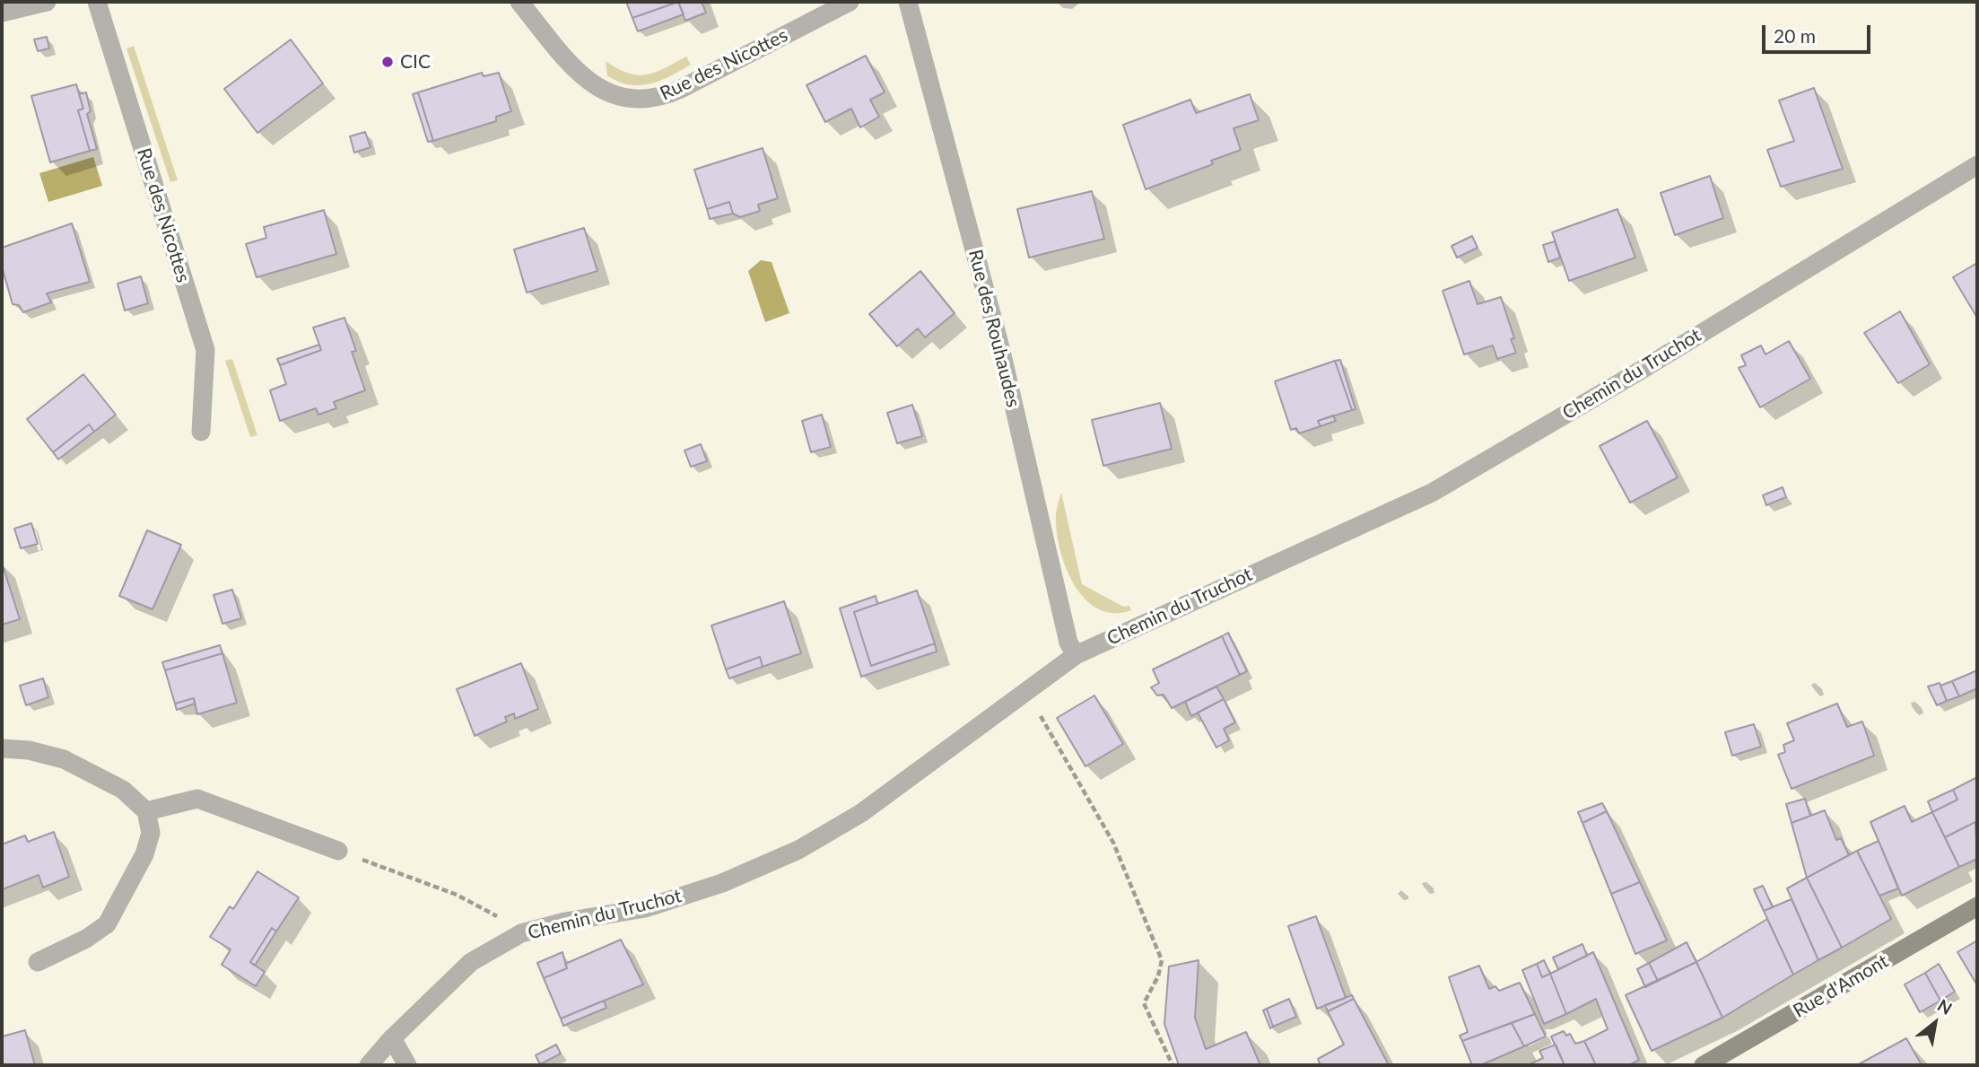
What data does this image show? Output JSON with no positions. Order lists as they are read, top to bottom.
{
  "streets": {
    "street": [
      "Rue des Nicottes",
      "Rue des Rouhaudes",
      "Chemin du Truchot",
      "Rue d'Amont"
    ]
  },
  "crossings": [
    ["Rue des Rouhaudes", "Chemin du Truchot"]
  ],
  "places": ["CIC"],
  "scale_bar": "20 m",
  "north": "top right"
}
